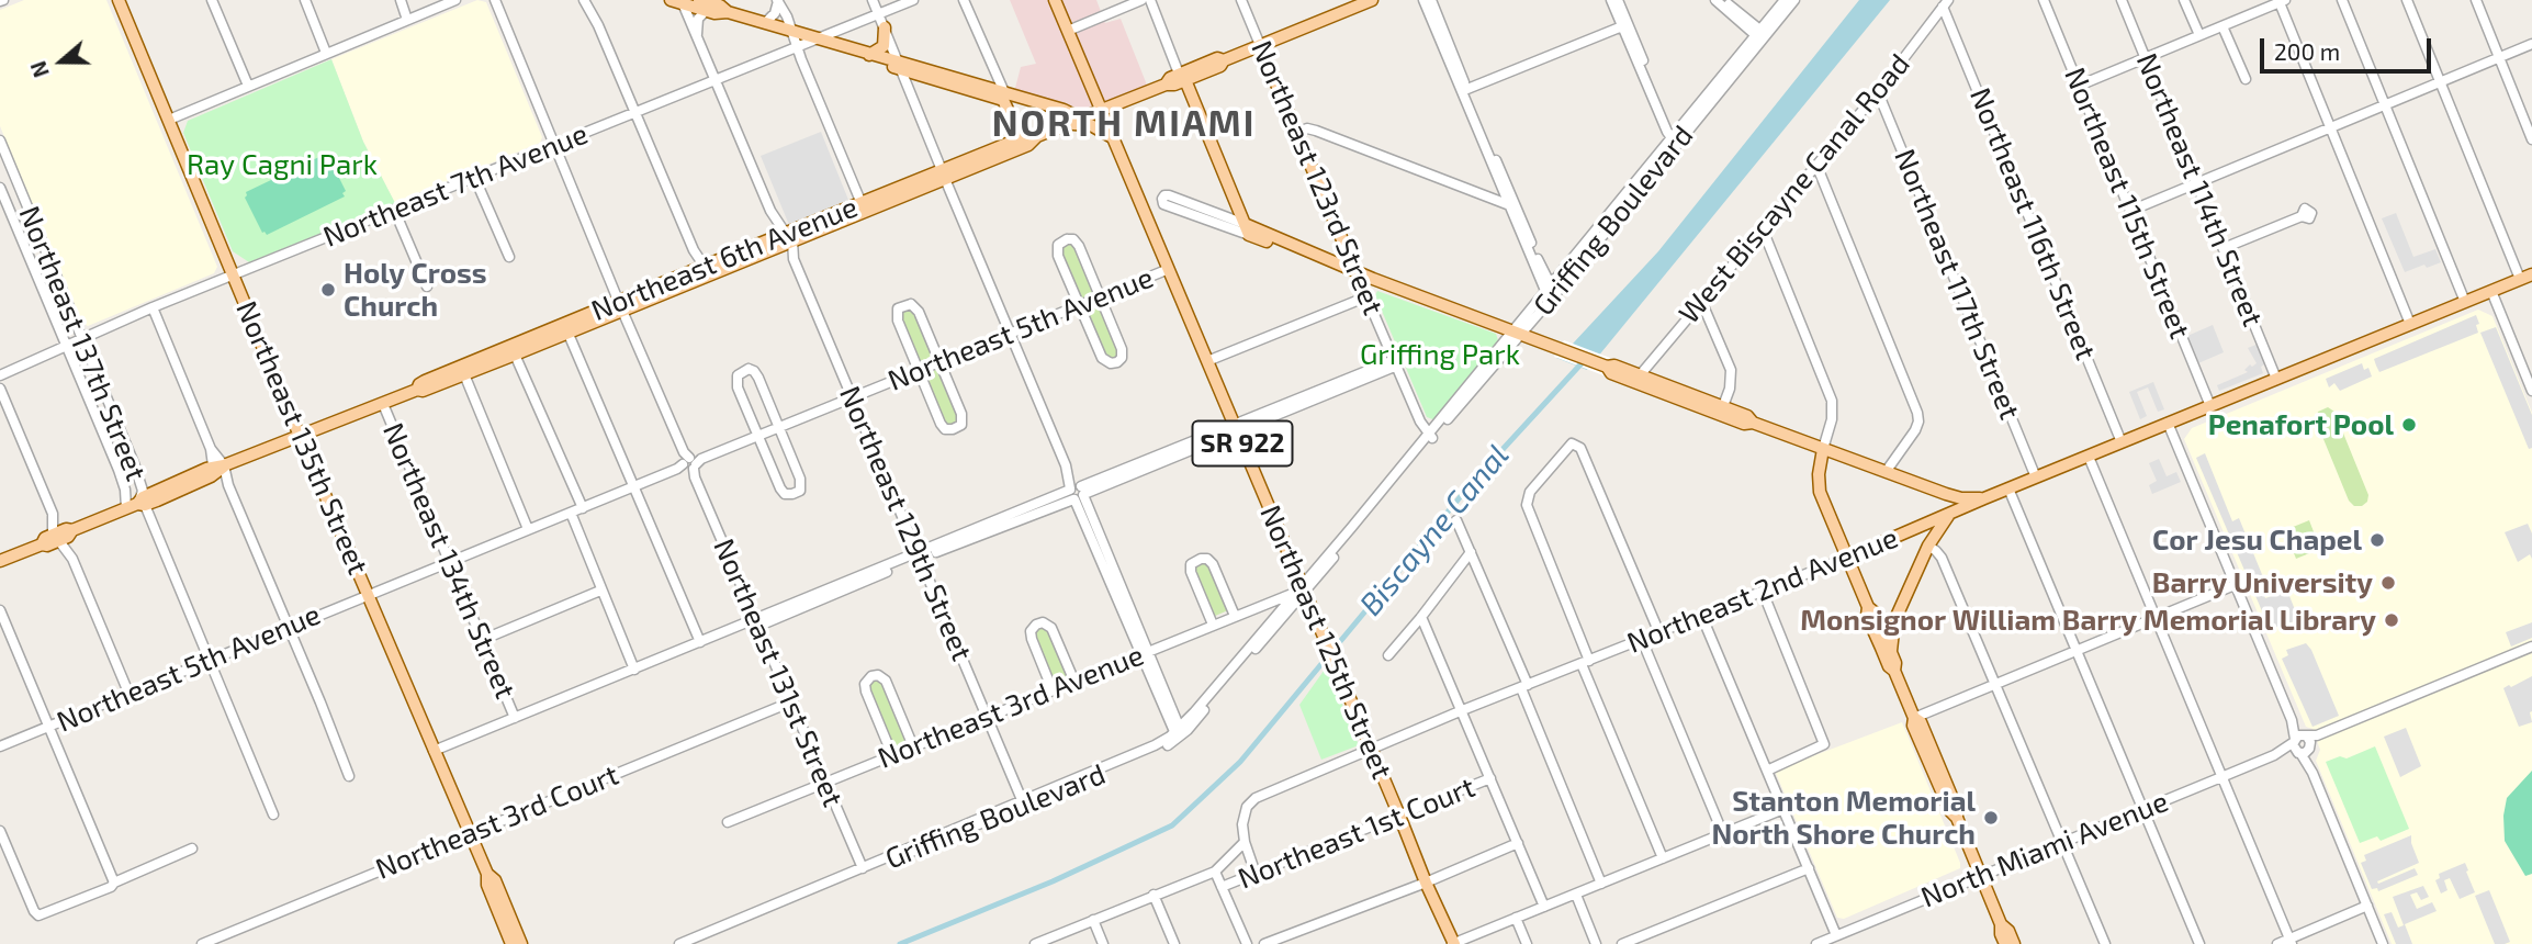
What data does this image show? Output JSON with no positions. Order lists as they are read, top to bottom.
{
  "streets": {
    "main road": [
      "Northeast 123rd Street",
      "Northeast 6th Avenue",
      "Northeast 135th Street",
      "SR 922",
      "Northeast 2nd Avenue",
      "Northeast 125th Street"
    ],
    "street": [
      "Northeast 7th Avenue",
      "West Biscayne Canal Road",
      "Northeast 114th Street",
      "Northeast 115th Street",
      "Griffing Boulevard",
      "Northeast 116th Street",
      "Northeast 117th Street",
      "Northeast 5th Avenue",
      "Northeast 137th Street",
      "Northeast 129th Street",
      "Northeast 134th Street",
      "Northeast 131st Street",
      "Northeast 3rd Avenue",
      "Northeast 3rd Court",
      "Northeast 1st Court",
      "North Miami Avenue"
    ]
  },
  "crossings": [
    ["Northeast 123rd Street", "Griffing Boulevard"],
    ["Northeast 123rd Street", "Northeast 6th Avenue"],
    ["Northeast 7th Avenue", "Northeast 137th Street"],
    ["Northeast 7th Avenue", "Northeast 135th Street"],
    ["Northeast 7th Avenue", "Northeast 129th Street"],
    ["Northeast 7th Avenue", "Northeast 131st Street"],
    ["West Biscayne Canal Road", "Northeast 116th Street"],
    ["West Biscayne Canal Road", "Northeast 117th Street"],
    ["Northeast 114th Street", "Northeast 2nd Avenue"],
    ["Northeast 115th Street", "Northeast 2nd Avenue"],
    ["Griffing Boulevard", "Northeast 129th Street"],
    ["Griffing Boulevard", "Northeast 125th Street"],
    ["Griffing Boulevard", "Northeast 131st Street"],
    ["Griffing Boulevard", "Northeast 3rd Avenue"],
    ["Northeast 116th Street", "Northeast 2nd Avenue"],
    ["Northeast 6th Avenue", "Northeast 137th Street"],
    ["Northeast 6th Avenue", "Northeast 135th Street"],
    ["Northeast 6th Avenue", "Northeast 129th Street"],
    ["Northeast 6th Avenue", "Northeast 134th Street"],
    ["Northeast 6th Avenue", "Northeast 125th Street"],
    ["Northeast 6th Avenue", "Northeast 131st Street"],
    ["Northeast 117th Street", "Northeast 2nd Avenue"],
    ["Northeast 5th Avenue", "Northeast 137th Street"],
    ["Northeast 5th Avenue", "Northeast 135th Street"],
    ["Northeast 5th Avenue", "Northeast 129th Street"],
    ["Northeast 5th Avenue", "Northeast 134th Street"],
    ["Northeast 5th Avenue", "Northeast 125th Street"],
    ["Northeast 5th Avenue", "Northeast 131st Street"],
    ["Northeast 135th Street", "Northeast 3rd Court"],
    ["Northeast 129th Street", "Northeast 3rd Avenue"],
    ["Northeast 2nd Avenue", "Northeast 125th Street"],
    ["Northeast 125th Street", "Northeast 3rd Avenue"],
    ["Northeast 125th Street", "Northeast 1st Court"],
    ["Northeast 131st Street", "Northeast 3rd Avenue"],
    ["Northeast 131st Street", "Northeast 3rd Court"]
  ],
  "districts": ["NORTH MIAMI"],
  "water": ["Biscayne Canal"],
  "parks": ["Ray Cagni Park", "Griffing Park"],
  "places": [
    "Holy Cross Church",
    "Penafort Pool",
    "Cor Jesu Chapel",
    "Barry University",
    "Monsignor William Barry Memorial Library",
    "Stanton Memorial North Shore Church"
  ],
  "scale_bar": "200 m",
  "north": "left"
}
